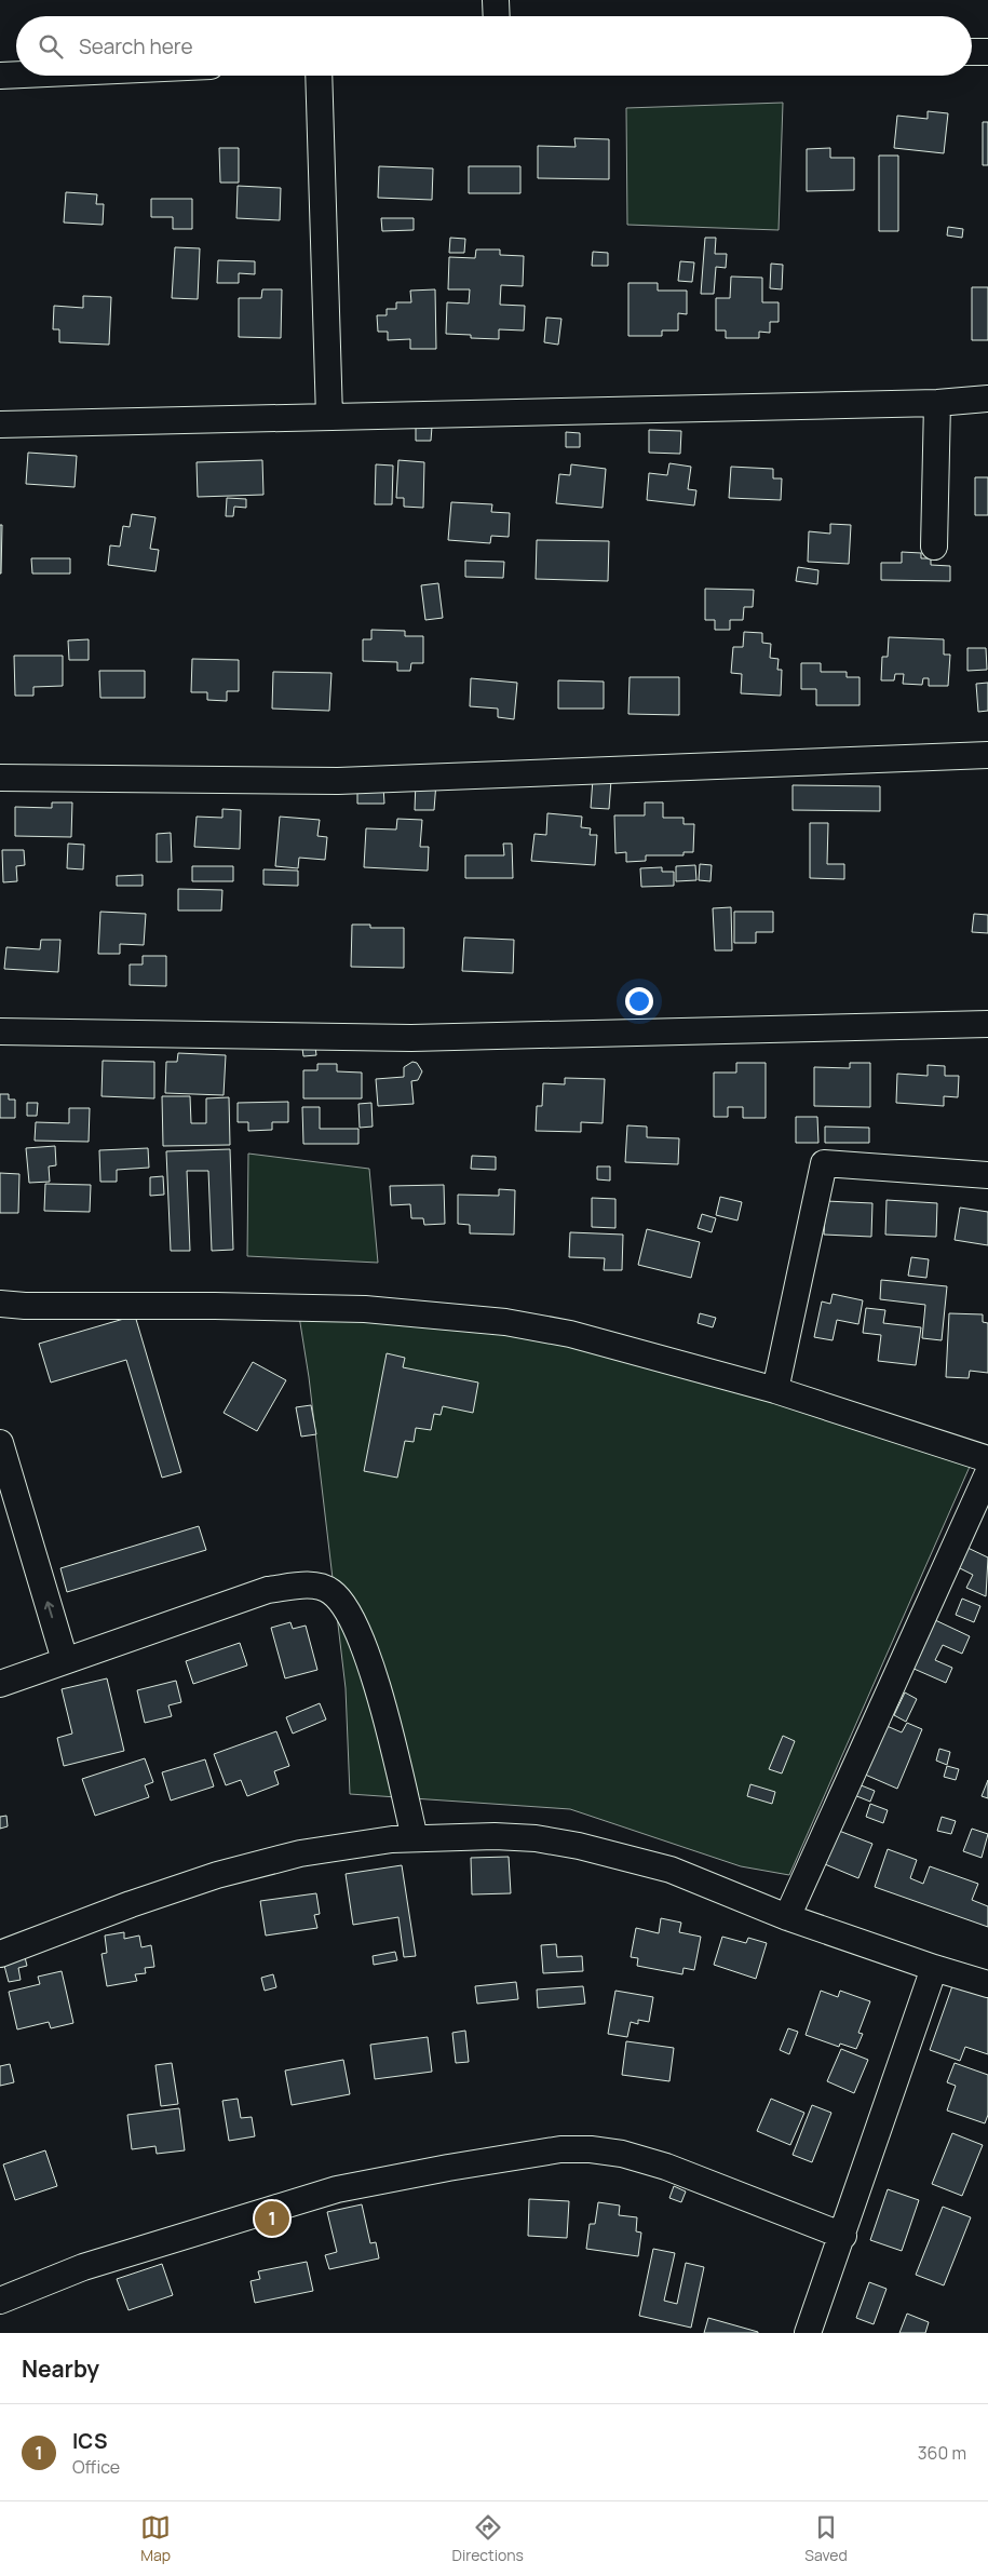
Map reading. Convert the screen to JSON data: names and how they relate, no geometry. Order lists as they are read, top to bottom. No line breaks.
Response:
{"page":{"search":"Search here","pins":"1","heading":"Nearby","list":[{"mark":"1","name":"ICS","note":"Office","value":"360 m"}],"nav":["Map","Directions","Saved"]}}
